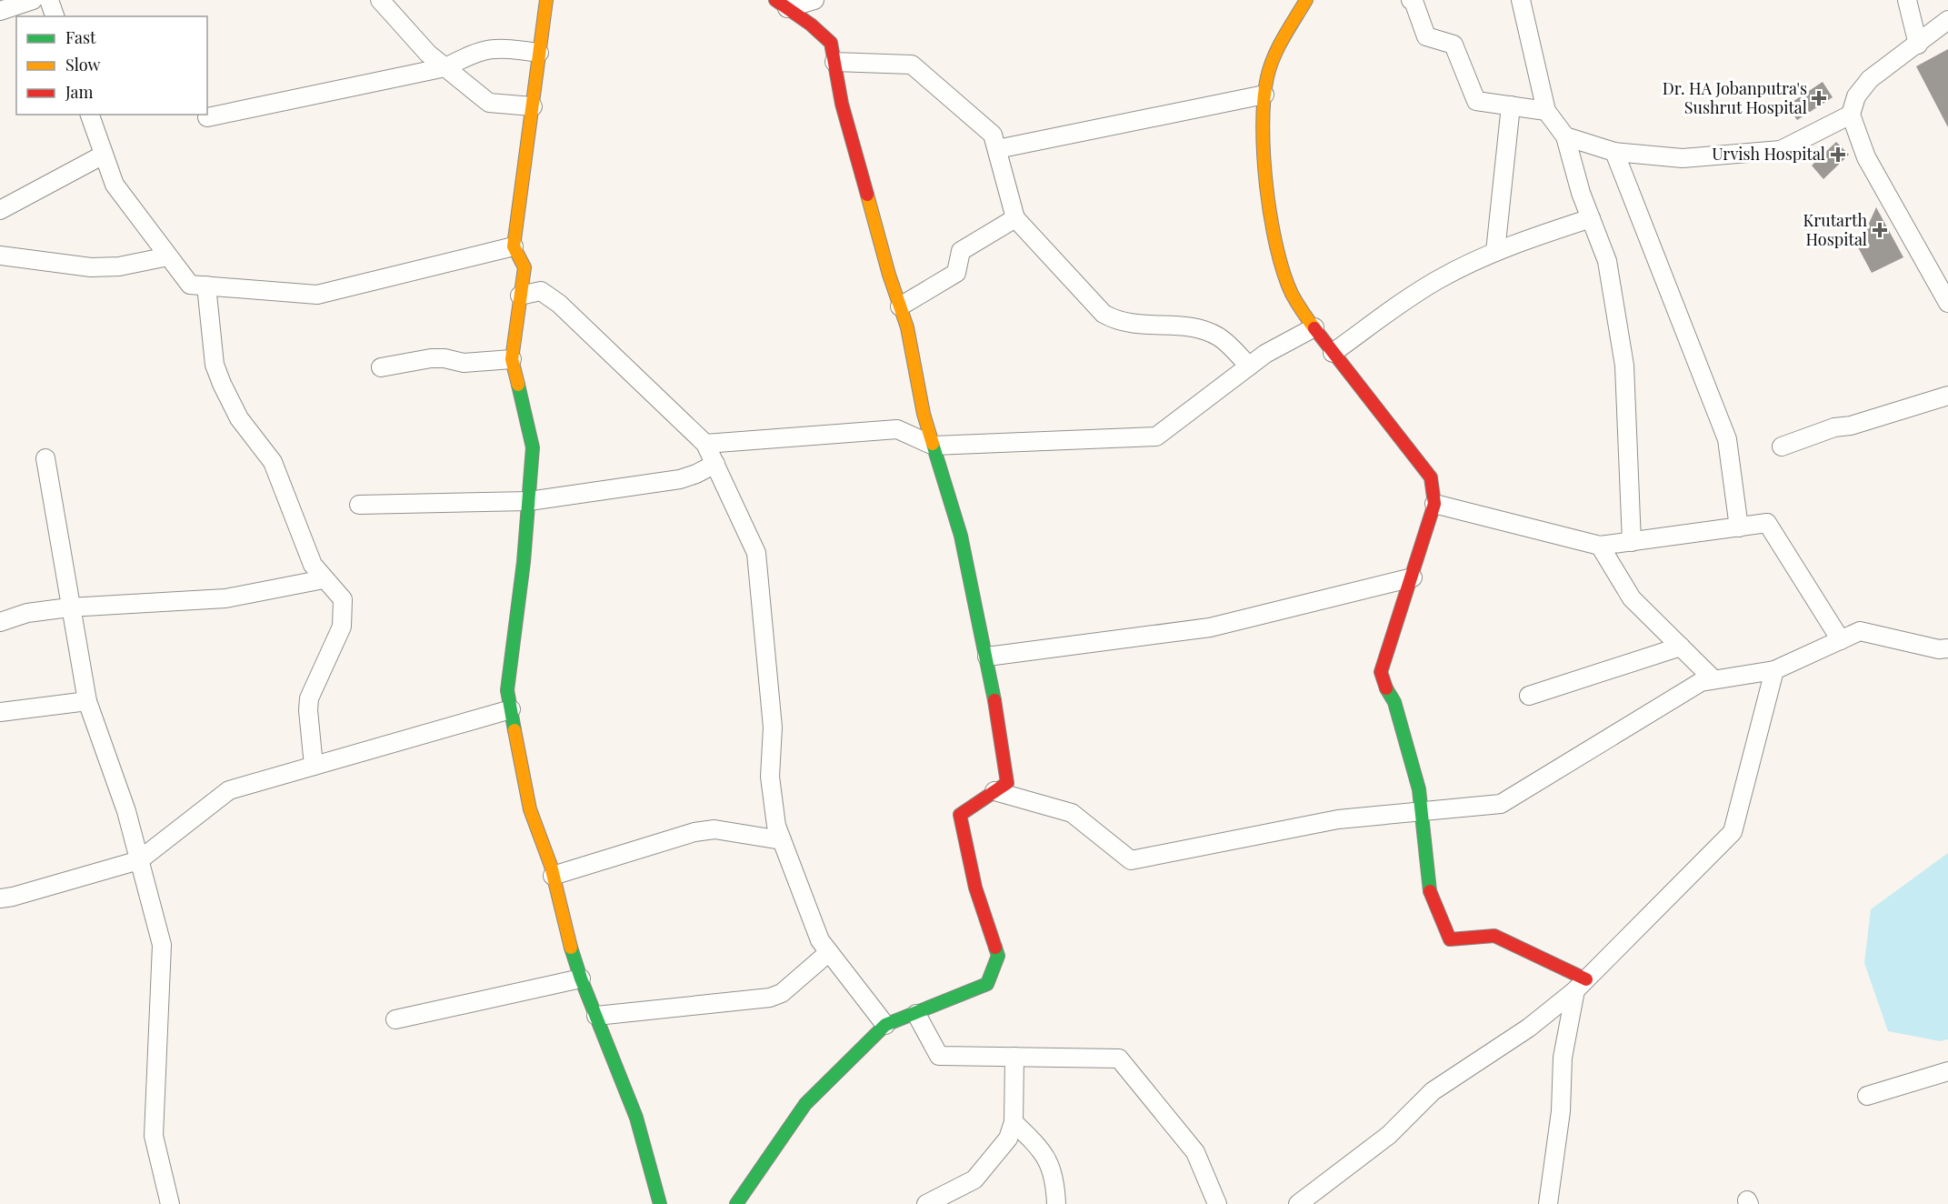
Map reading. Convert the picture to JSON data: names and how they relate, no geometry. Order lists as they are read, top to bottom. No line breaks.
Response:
{"places":{"health":["Dr. HA Jobanputra's Sushrut Hospital","Urvish Hospital","Krutarth Hospital"]},"legend":["Fast","Slow","Jam"]}
